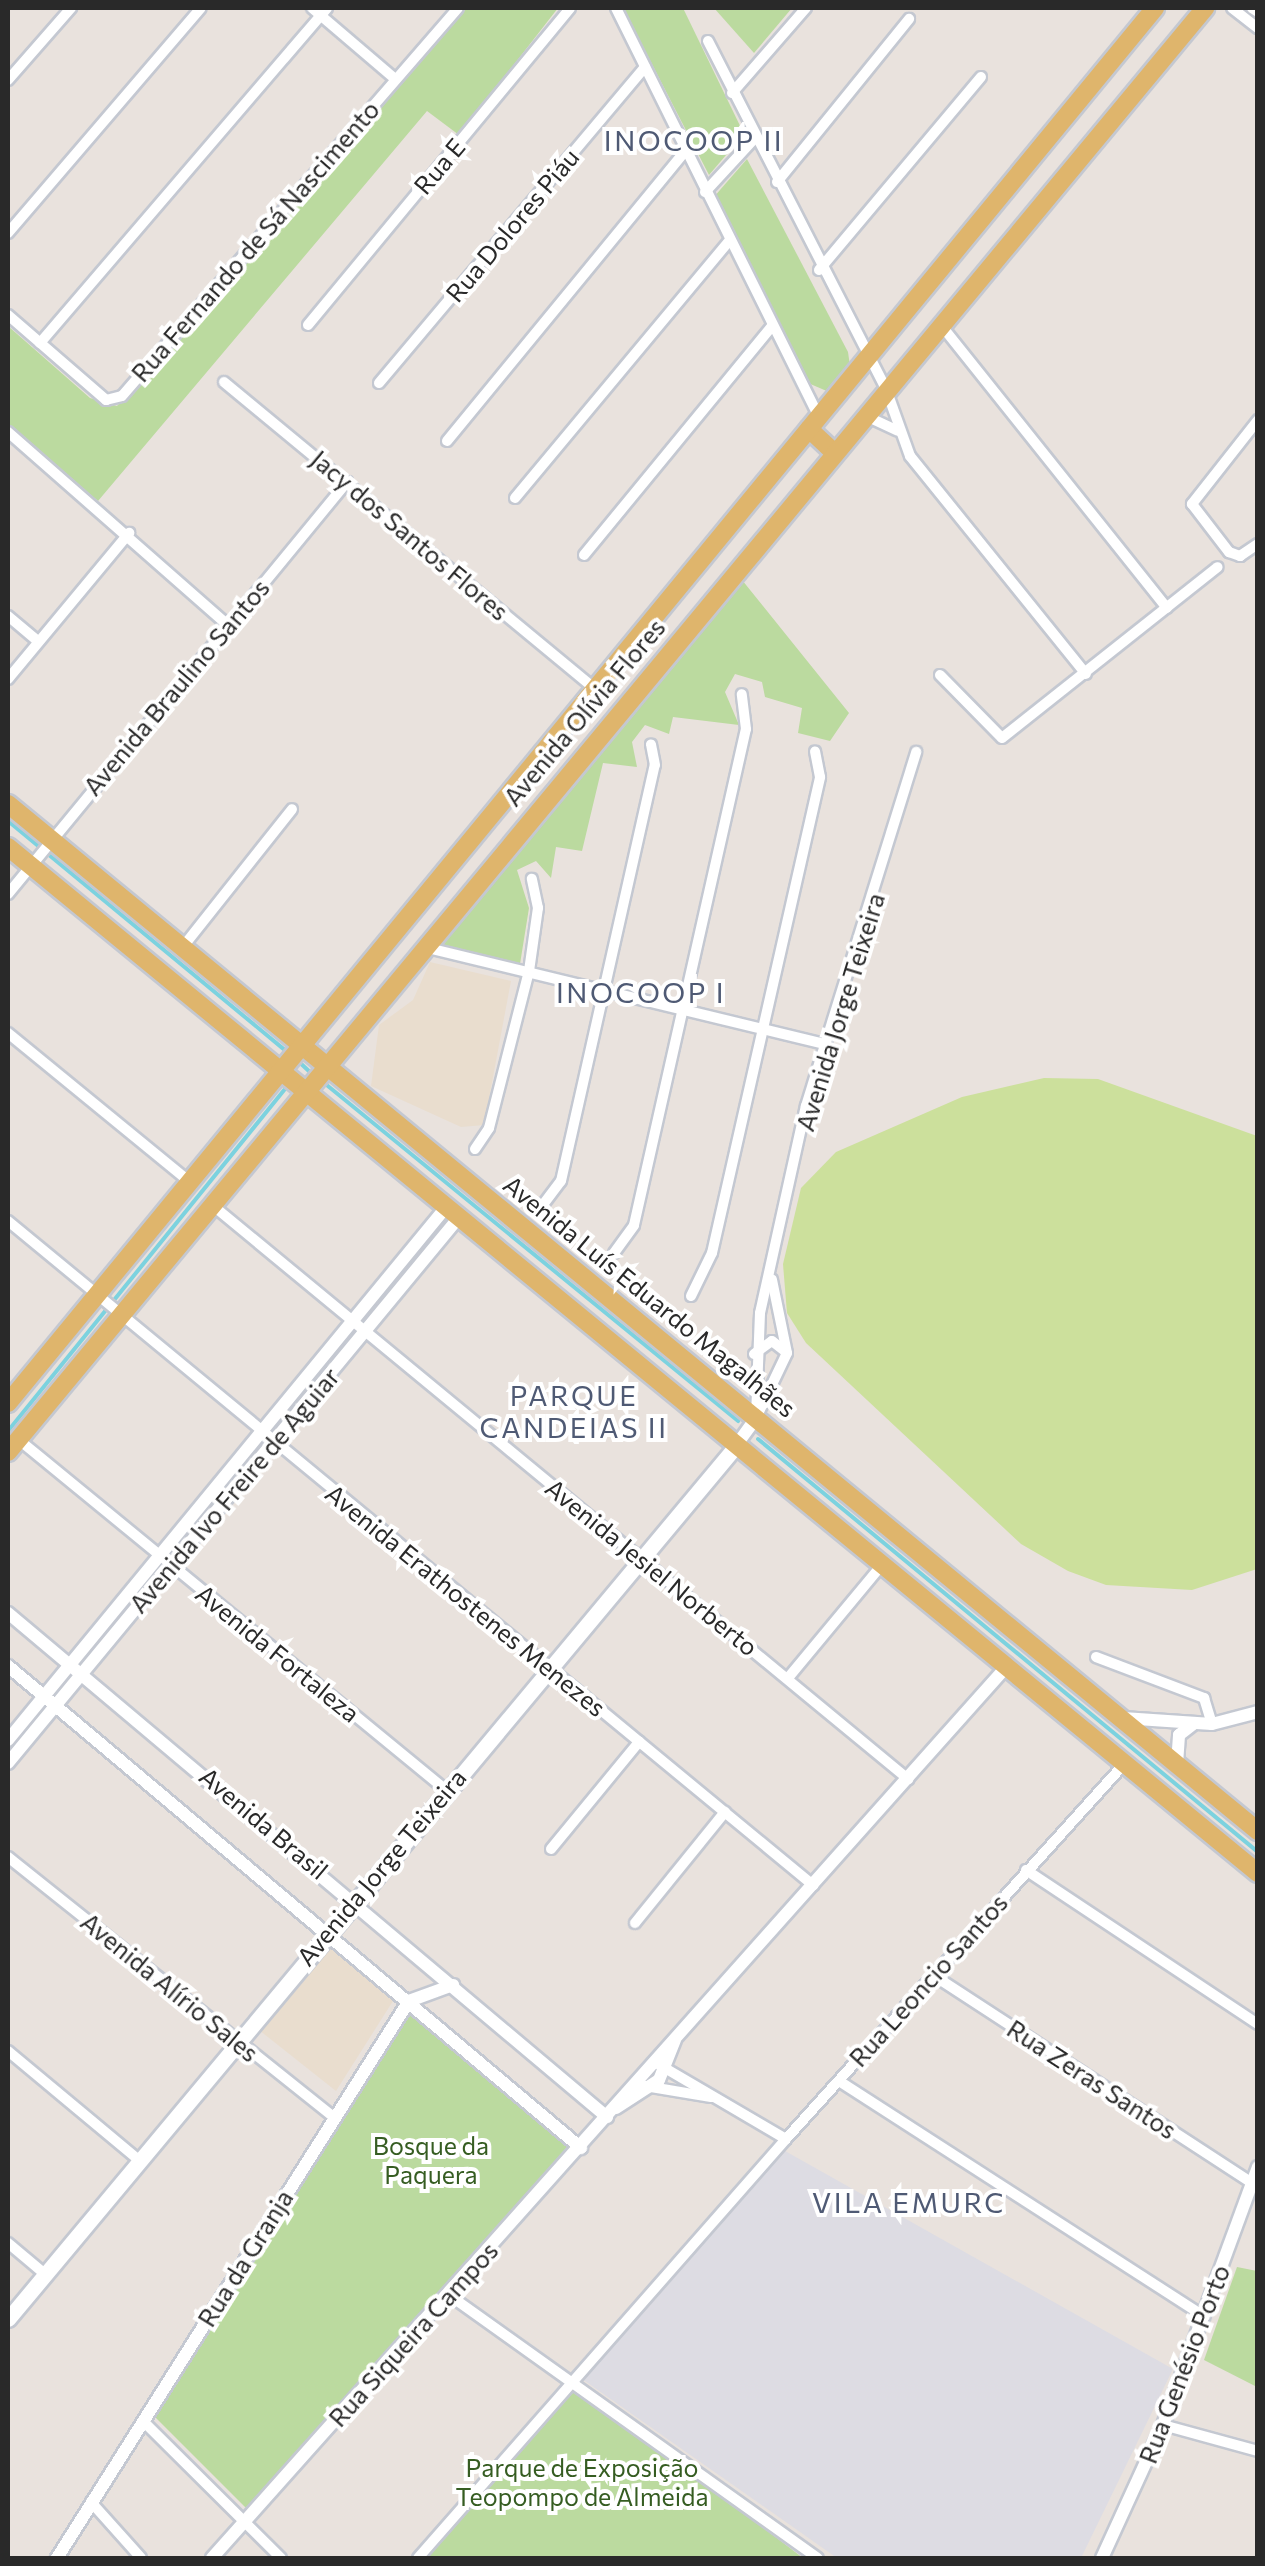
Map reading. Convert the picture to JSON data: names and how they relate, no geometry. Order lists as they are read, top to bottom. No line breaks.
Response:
{"streets":{"main road":["Avenida Olívia Flores","Avenida Jorge Teixeira","Avenida Luís Eduardo Magalhães"],"street":["Rua E","Rua Dolores Piáu","Rua Fernando de Sá Nascimento","Jacy dos Santos Flores","Avenida Braulino Santos","Avenida Ivo Freire de Aguiar","Avenida Jesiel Norberto","Avenida Erathostenes Menezes","Avenida Fortaleza","Avenida Brasil","Rua Leoncio Santos","Avenida Alírio Sales","Rua Zeras Santos","Rua da Granja","Rua Siqueira Campos","Rua Genésio Porto"]},"crossings":[["Jacy dos Santos Flores","Avenida Braulino Santos"],["Jacy dos Santos Flores","Avenida Olívia Flores"],["Avenida Braulino Santos","Avenida Luís Eduardo Magalhães"],["Avenida Olívia Flores","Avenida Luís Eduardo Magalhães"],["Avenida Olívia Flores","Avenida Jesiel Norberto"],["Avenida Olívia Flores","Avenida Erathostenes Menezes"],["Avenida Olívia Flores","Avenida Fortaleza"],["Avenida Jorge Teixeira","Avenida Luís Eduardo Magalhães"],["Avenida Jorge Teixeira","Avenida Jesiel Norberto"],["Avenida Jorge Teixeira","Avenida Erathostenes Menezes"],["Avenida Jorge Teixeira","Avenida Fortaleza"],["Avenida Jorge Teixeira","Avenida Brasil"],["Avenida Jorge Teixeira","Avenida Alírio Sales"],["Avenida Ivo Freire de Aguiar","Avenida Jesiel Norberto"],["Avenida Ivo Freire de Aguiar","Avenida Erathostenes Menezes"],["Avenida Ivo Freire de Aguiar","Avenida Fortaleza"],["Avenida Ivo Freire de Aguiar","Avenida Brasil"],["Avenida Jesiel Norberto","Rua Siqueira Campos"],["Avenida Erathostenes Menezes","Rua Siqueira Campos"],["Avenida Brasil","Rua da Granja"],["Avenida Brasil","Rua Siqueira Campos"],["Rua Leoncio Santos","Rua Zeras Santos"],["Avenida Alírio Sales","Rua da Granja"],["Rua Zeras Santos","Rua Genésio Porto"]],"districts":["INOCOOP II","INOCOOP I","PARQUE CANDEIAS II","VILA EMURC"],"parks":["Bosque da Paquera","Parque de Exposição Teopompo de Almeida"]}
